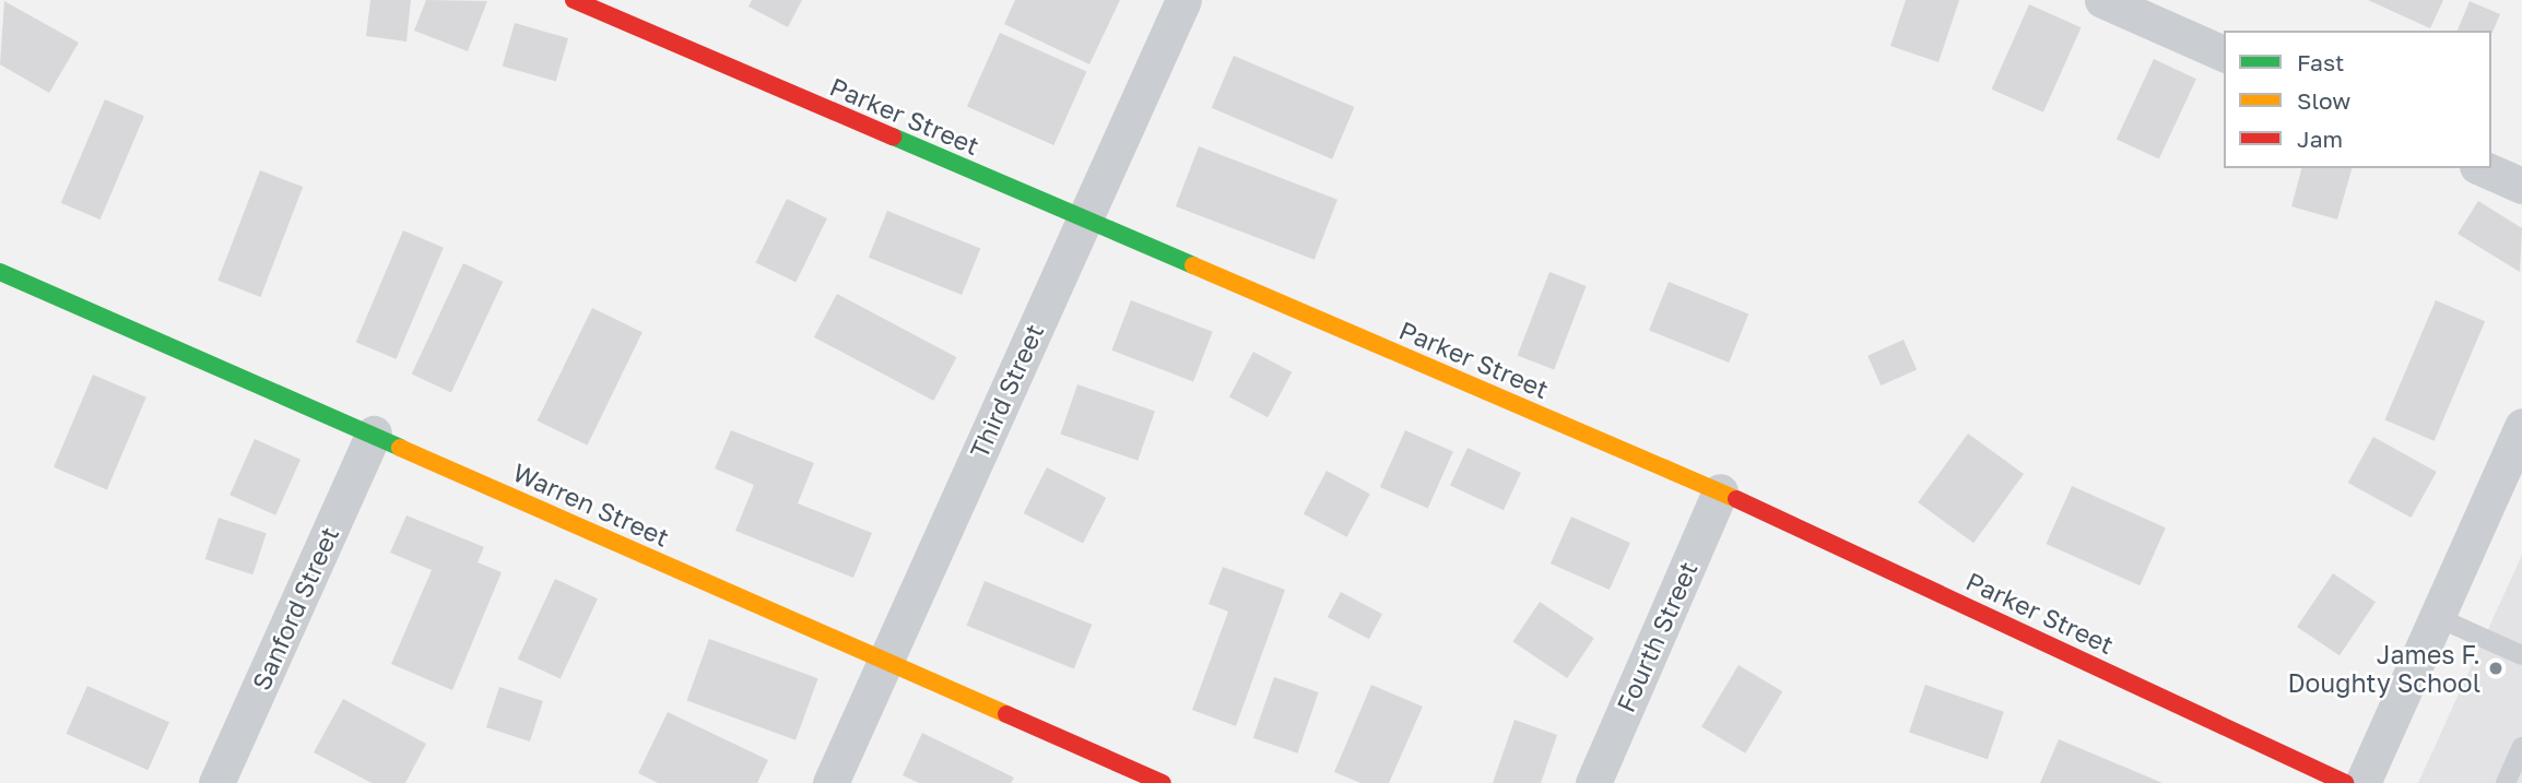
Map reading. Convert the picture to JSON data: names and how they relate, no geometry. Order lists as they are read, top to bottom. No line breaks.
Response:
{"streets":{"street":["Parker Street","Third Street","Warren Street","Sanford Street","Fourth Street"]},"crossings":[["Parker Street","Third Street"],["Parker Street","Fourth Street"],["Third Street","Warren Street"],["Warren Street","Sanford Street"]],"places":["James F. Doughty School"],"legend":["Fast","Slow","Jam"]}
